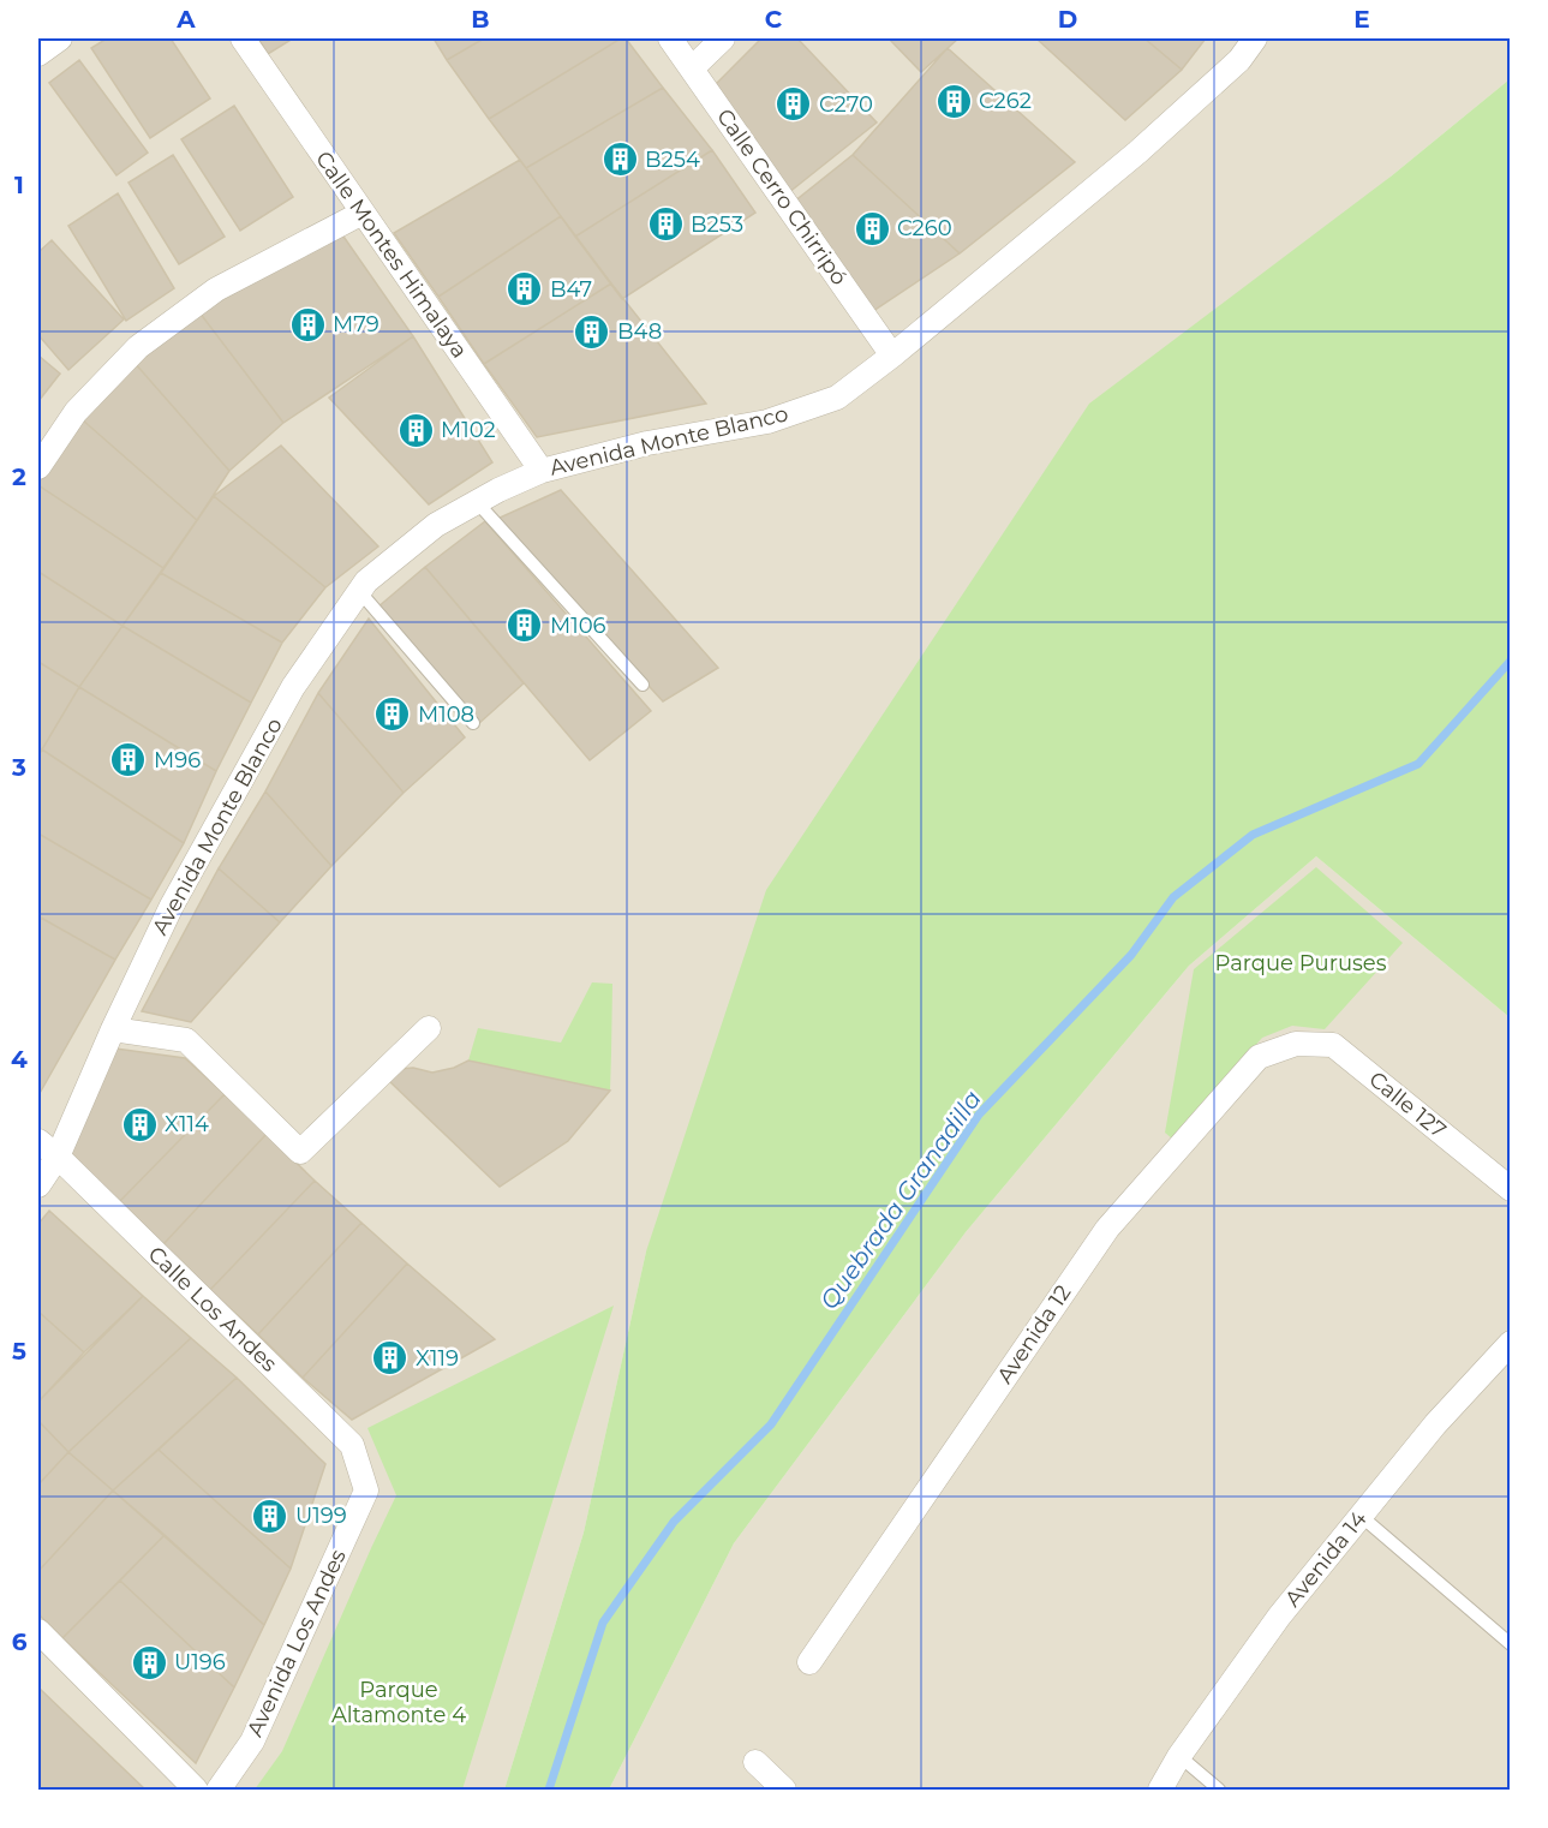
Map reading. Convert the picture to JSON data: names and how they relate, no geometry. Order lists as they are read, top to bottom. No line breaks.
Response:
{"streets":{"street":["Calle Cerro Chirripó","Calle Montes Himalaya","Avenida Monte Blanco","Calle 127","Calle Los Andes","Avenida 12","Avenida 14","Avenida Los Andes"]},"crossings":[["Calle Cerro Chirripó","Avenida Monte Blanco"],["Calle Montes Himalaya","Avenida Monte Blanco"],["Avenida Monte Blanco","Calle Los Andes"],["Calle 127","Avenida 12"],["Calle Los Andes","Avenida Los Andes"]],"water":["Quebrada Granadilla"],"parks":["Parque Puruses","Parque Altamonte 4"],"places":{"building":["C262","C270","B254","B253","C260","B47","M79","B48","M102","M106","M108","M96","X114","X119","U199","U196"]},"grid":{"columns":["A","B","C","D","E"],"rows":["1","2","3","4","5","6"]}}
